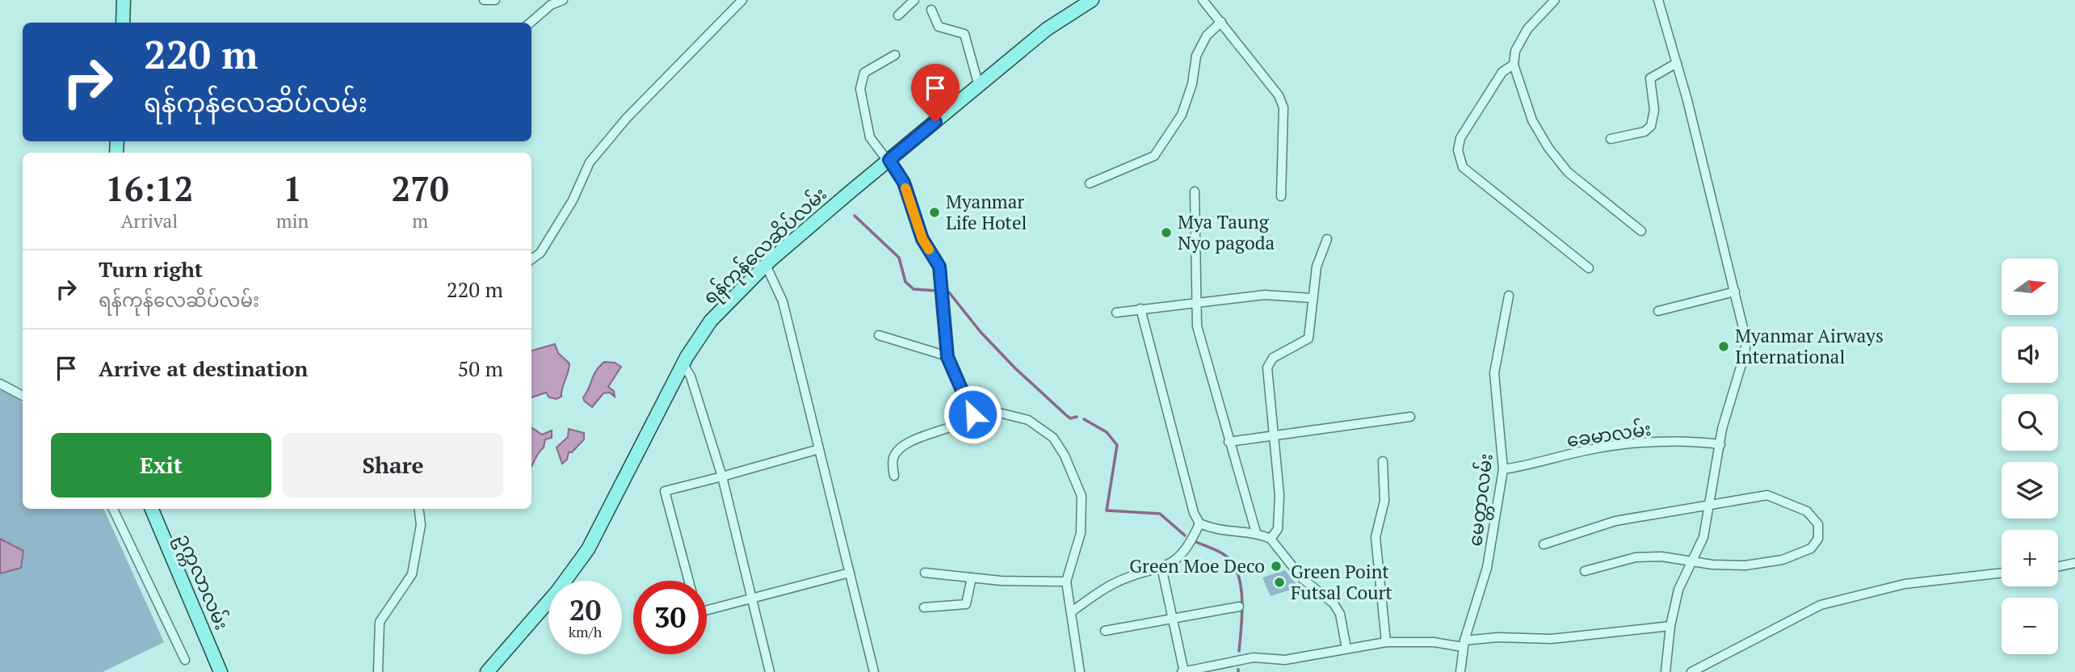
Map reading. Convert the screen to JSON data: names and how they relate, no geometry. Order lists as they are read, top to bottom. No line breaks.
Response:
{"streets":{"main road":["ရန်ကုန်လေဆိပ်လမ်း","ဥက္ကလာလမ်း"],"street":["ခေမာလမ်း","မေတ္တာလမ်း"]},"crossings":[["ခေမာလမ်း","မေတ္တာလမ်း"]],"places":["Myanmar Life Hotel","Mya Taung Nyo pagoda","Myanmar Airways International","Green Moe Deco","Green Point Futsal Court"],"north":"right","page":{"turn":["220 m","ရန်ကုန်လေဆိပ်လမ်း"],"eta":["16:12","Arrival","1","min","270","m"],"list":[{"name":"Turn right","note":"ရန်ကုန်လေဆိပ်လမ်း","value":"220 m"},{"name":"Arrive at destination","value":"50 m"}],"map_buttons":["+","−"],"buttons":["Exit","Share"],"speed":"20 km/h","limit":"30"}}
